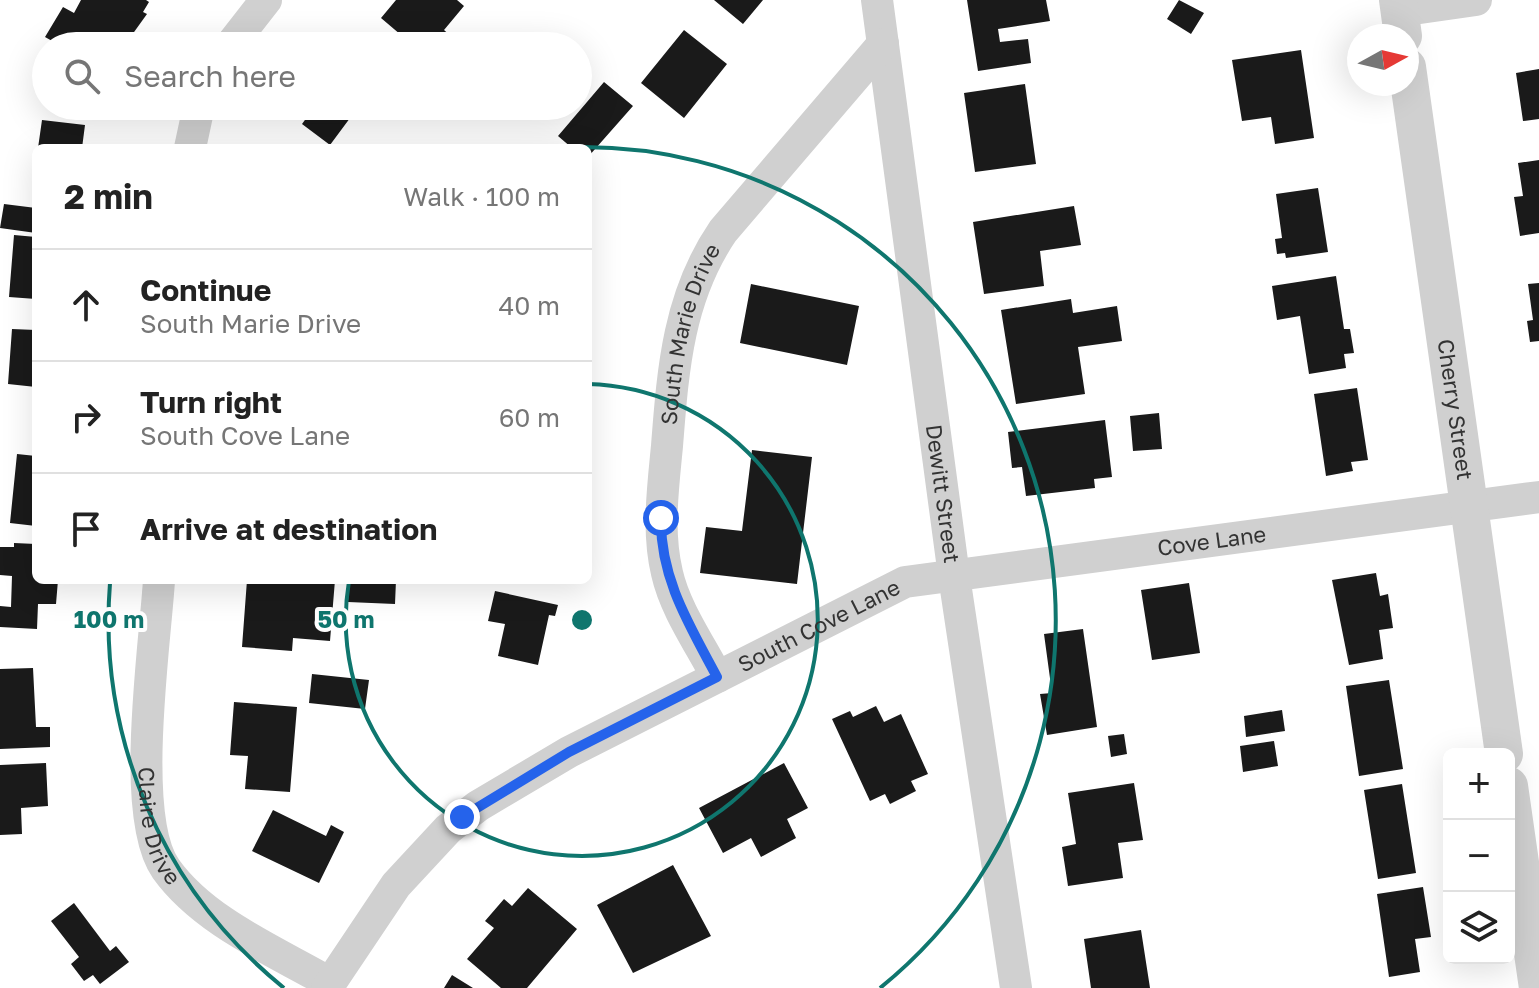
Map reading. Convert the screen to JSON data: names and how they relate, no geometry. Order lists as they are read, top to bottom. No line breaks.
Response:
{"streets":{"street":["South Marie Drive","Cherry Street","Dewitt Street","Cove Lane","South Cove Lane","Claire Drive"]},"crossings":[["South Marie Drive","Dewitt Street"],["South Marie Drive","South Cove Lane"],["Cherry Street","Cove Lane"],["Dewitt Street","Cove Lane"],["Dewitt Street","South Cove Lane"],["Cove Lane","South Cove Lane"],["South Cove Lane","Claire Drive"]],"north":"right","page":{"search":"Search here","heading":["2 min","Walk · 100 m"],"list":[["Continue","South Marie Drive","40 m"],["Turn right","South Cove Lane","60 m"],"Arrive at destination"],"map_buttons":["+","−"]},"rings":["50 m","100 m"]}
